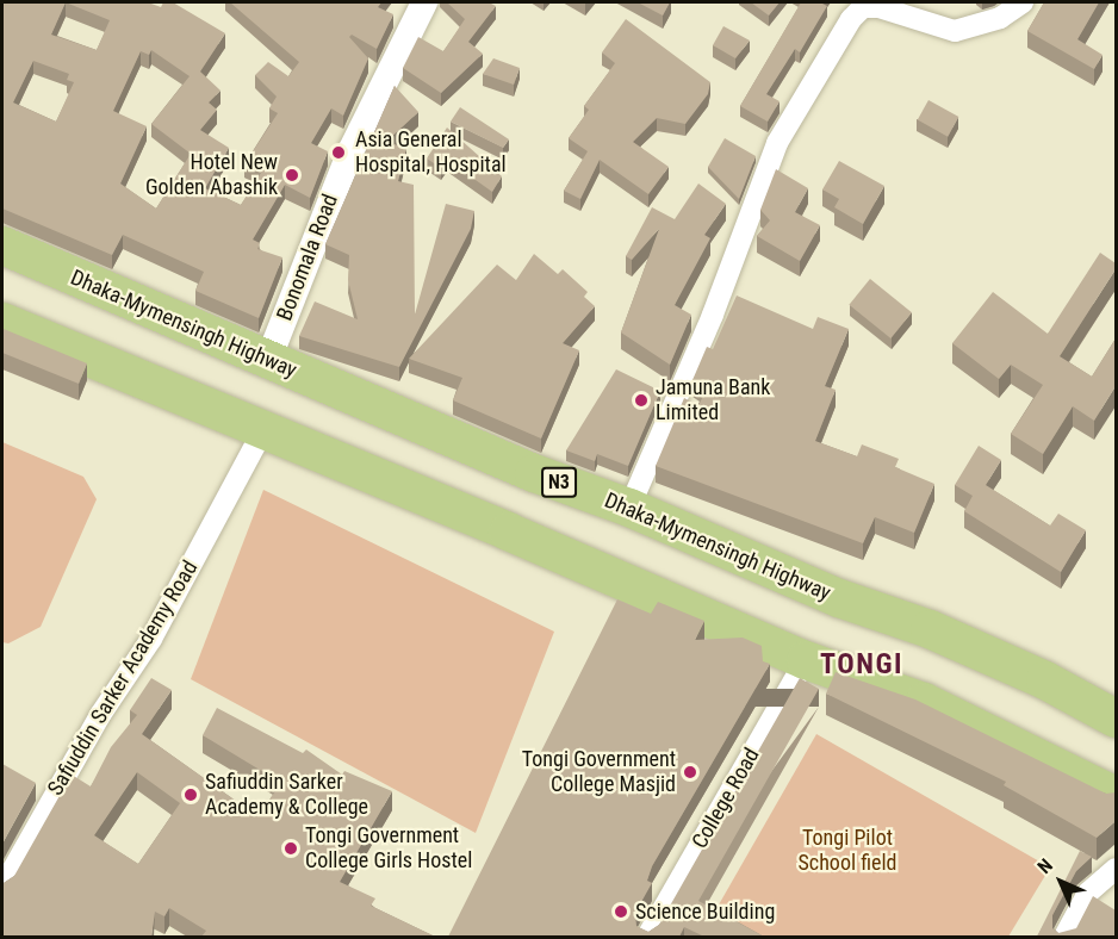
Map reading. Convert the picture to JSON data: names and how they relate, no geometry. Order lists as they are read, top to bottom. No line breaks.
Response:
{"streets":{"highway":["Dhaka-Mymensingh Highway","N3"],"street":["Bonomala Road","Safiuddin Sarker Academy Road","College Road"]},"crossings":[["Bonomala Road","Dhaka-Mymensingh Highway"]],"districts":["TONGI"],"parks":["Tongi Pilot School field"],"places":["Asia General Hospital, Hospital","Hotel New Golden Abashik","Jamuna Bank Limited","Tongi Government College Masjid","Safiuddin Sarker Academy & College","Tongi Government College Girls Hostel","Science Building"],"north":"top left"}
